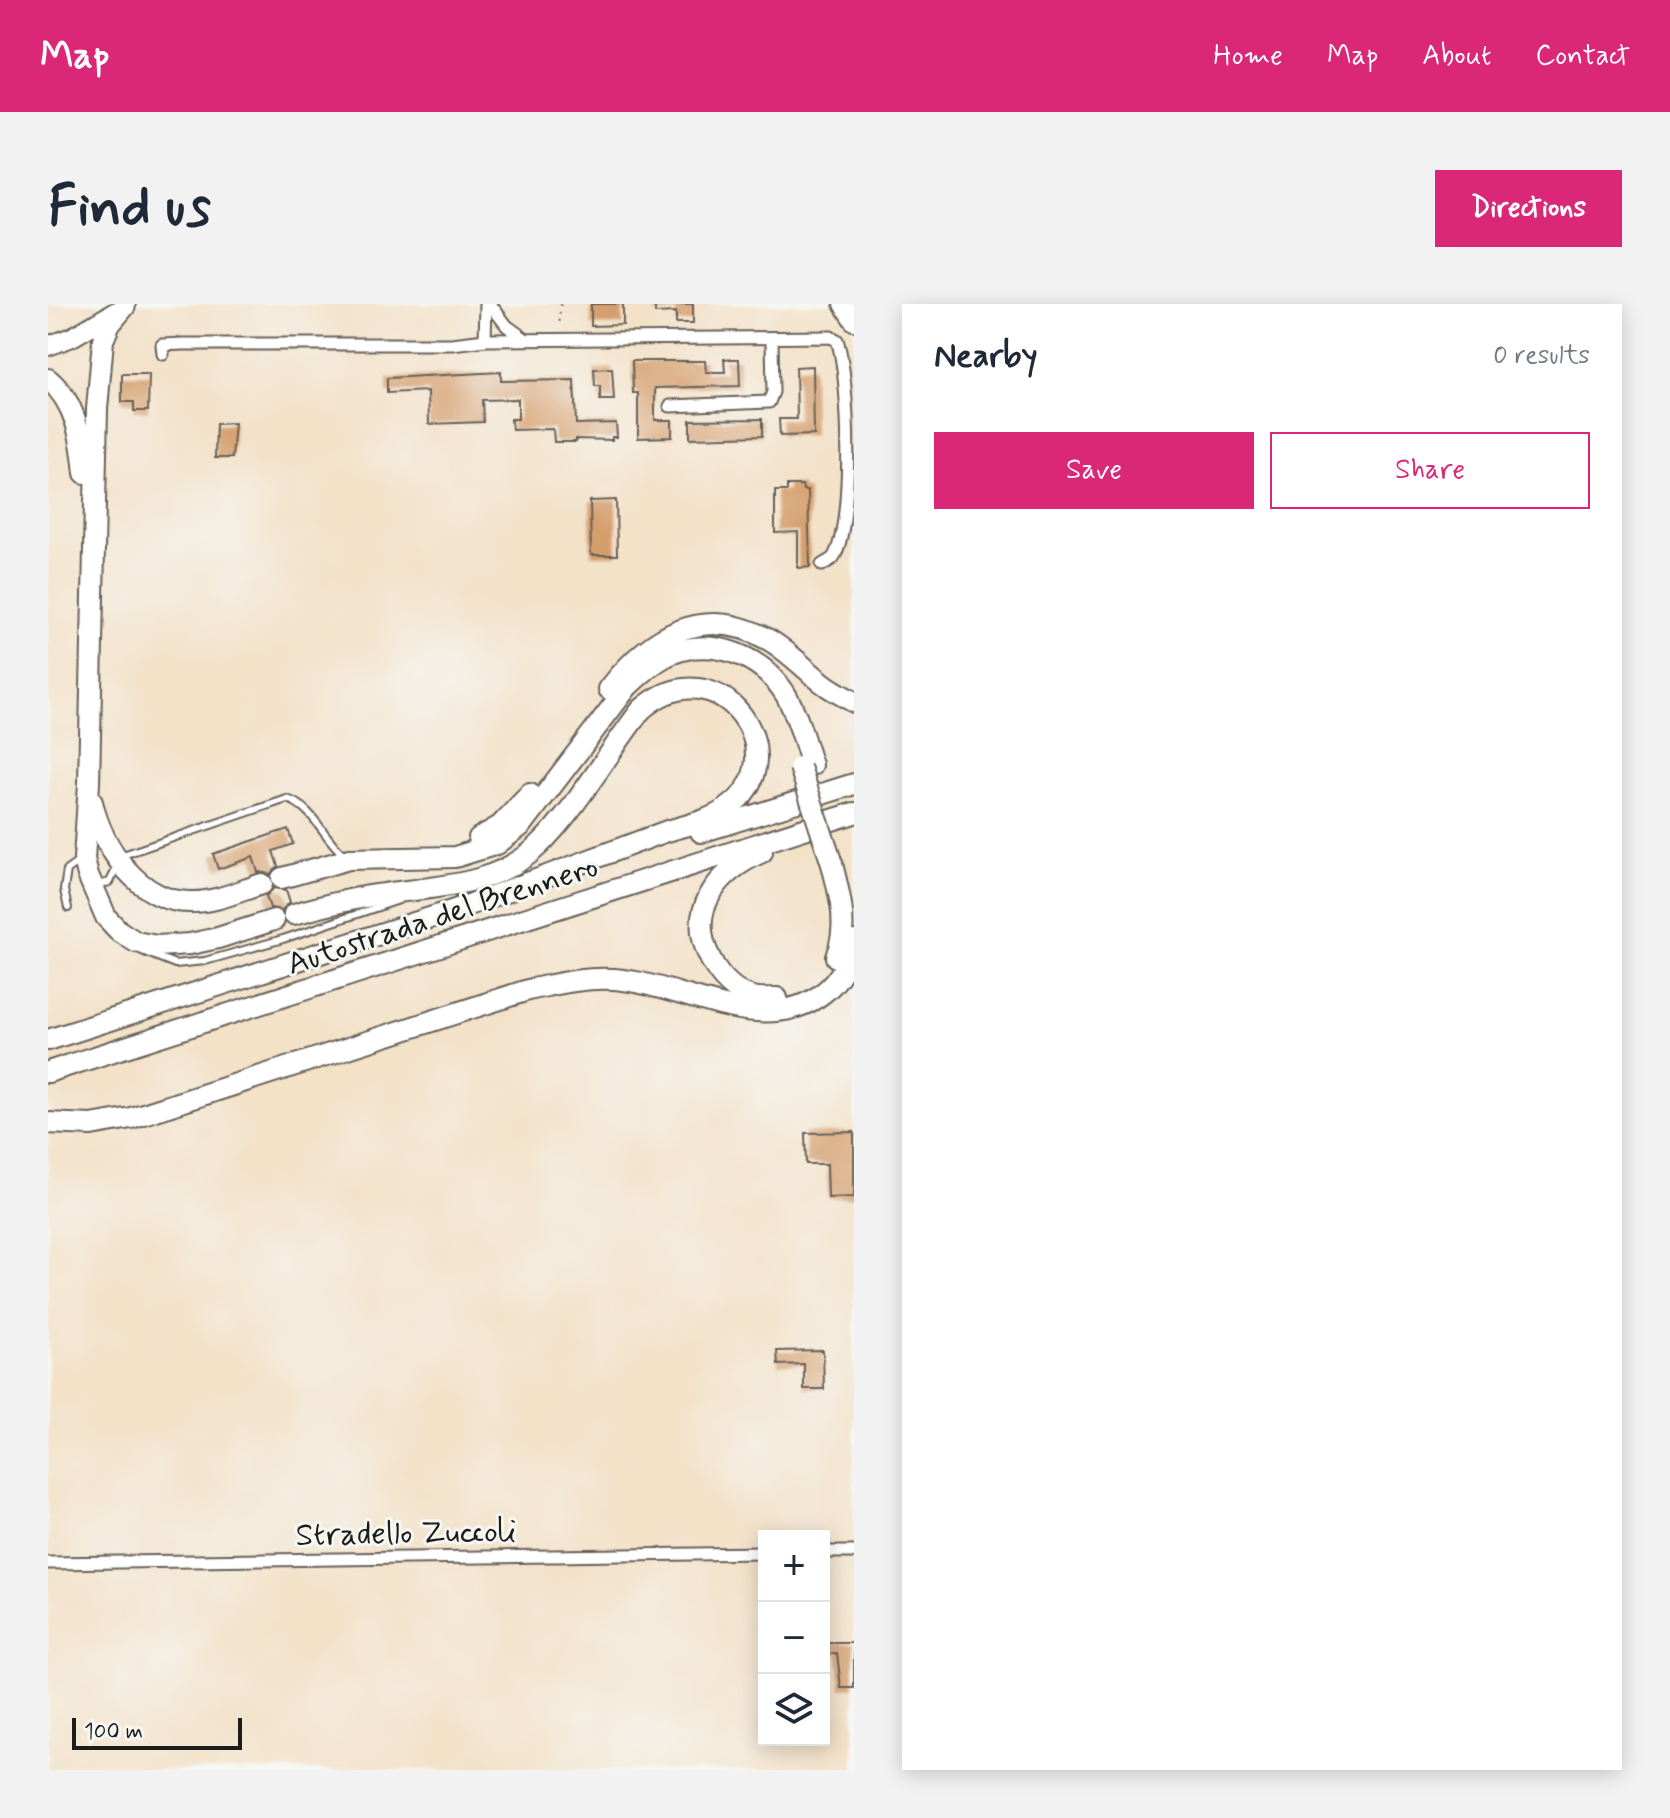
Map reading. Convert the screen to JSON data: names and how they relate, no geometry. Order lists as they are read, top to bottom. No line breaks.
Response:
{"streets":{"highway":["Autostrada del Brennero"],"street":["Stradello Zuccoli"]},"scale_bar":"100 m","page":{"header":"Map","nav":["Home","Map","About","Contact"],"buttons":["Directions",["Save","Share"]],"title":"Find us","heading":["Nearby","0 results"],"map_buttons":["+","−"],"scale":"100 m"}}
